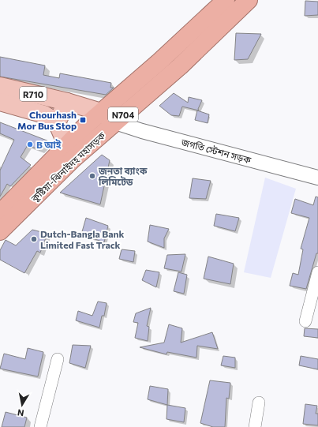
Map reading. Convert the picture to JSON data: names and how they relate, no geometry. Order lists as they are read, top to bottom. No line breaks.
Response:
{"streets":{"highway":["N704","কুষ্টিয়া-ঝিনাইদহ মহাসড়ক"],"main road":["R710"],"street":["জগতি স্টেশন সড়ক"]},"crossings":[["R710","জগতি স্টেশন সড়ক"],["R710","কুষ্টিয়া-ঝিনাইদহ মহাসড়ক"],["জগতি স্টেশন সড়ক","কুষ্টিয়া-ঝিনাইদহ মহাসড়ক"]],"places":{"transit":["Chourhash Mor Bus Stop"],"other":["B আই","জনতা ব্যাংক লিমিটেড","Dutch-Bangla Bank Limited Fast Track"]},"north":"bottom"}
